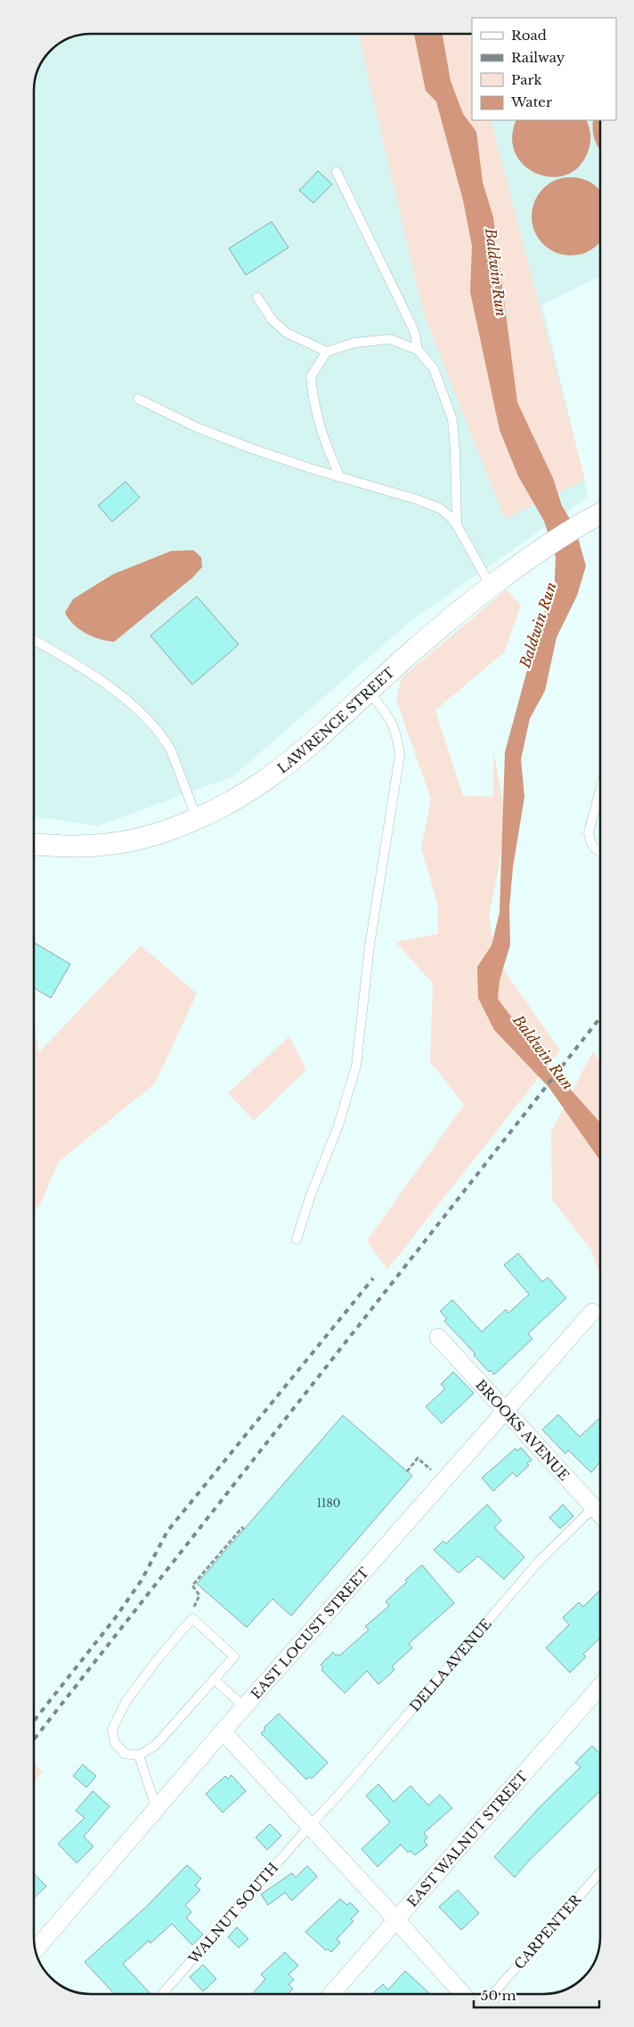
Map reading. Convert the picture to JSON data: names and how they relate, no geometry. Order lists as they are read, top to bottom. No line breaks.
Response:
{"streets":{"street":["LAWRENCE STREET","BROOKS AVENUE","EAST LOCUST STREET","EAST WALNUT STREET"],"lane":["DELLA AVENUE","WALNUT SOUTH","CARPENTER"]},"crossings":[["BROOKS AVENUE","EAST LOCUST STREET"],["BROOKS AVENUE","DELLA AVENUE"],["DELLA AVENUE","WALNUT SOUTH"]],"water":["Baldwin Run"],"house_numbers":["1180"],"legend":["Road","Railway","Park","Water"],"scale_bar":"50 m"}
